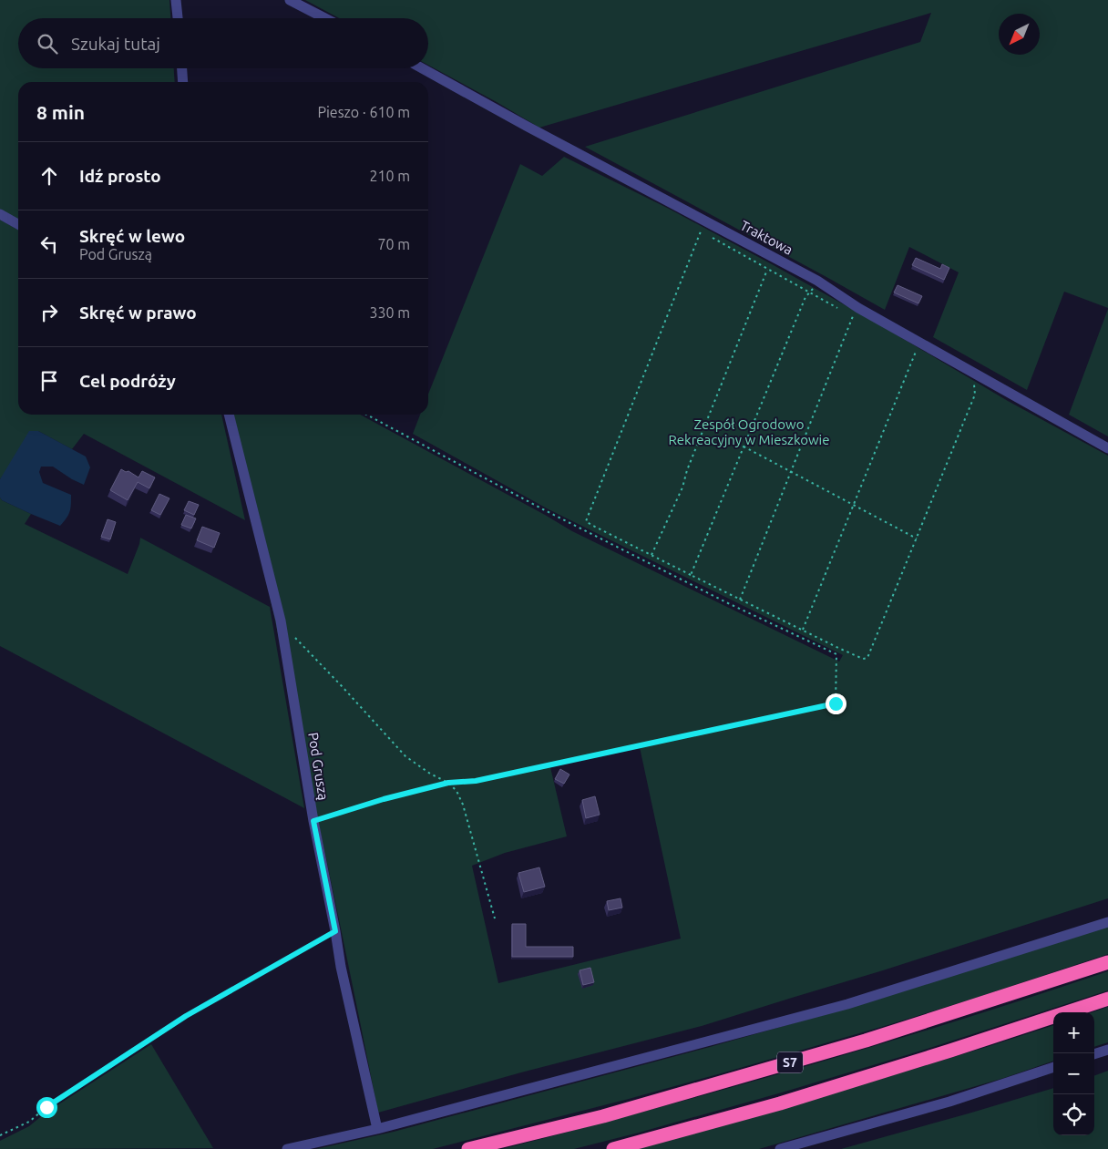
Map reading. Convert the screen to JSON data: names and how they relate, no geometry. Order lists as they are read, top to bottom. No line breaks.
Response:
{"streets":{"highway":["S7"],"street":["Traktowa","Pod Gruszą"]},"parks":["Zespół Ogrodowo Rekreacyjny w Mieszkowie"],"north":"bottom left","page":{"search":"Szukaj tutaj","heading":["8 min","Pieszo · 610 m"],"list":[["Idź prosto","210 m"],["Skręć w lewo","Pod Gruszą","70 m"],["Skręć w prawo","330 m"],"Cel podróży"],"map_buttons":["+","−"]}}
